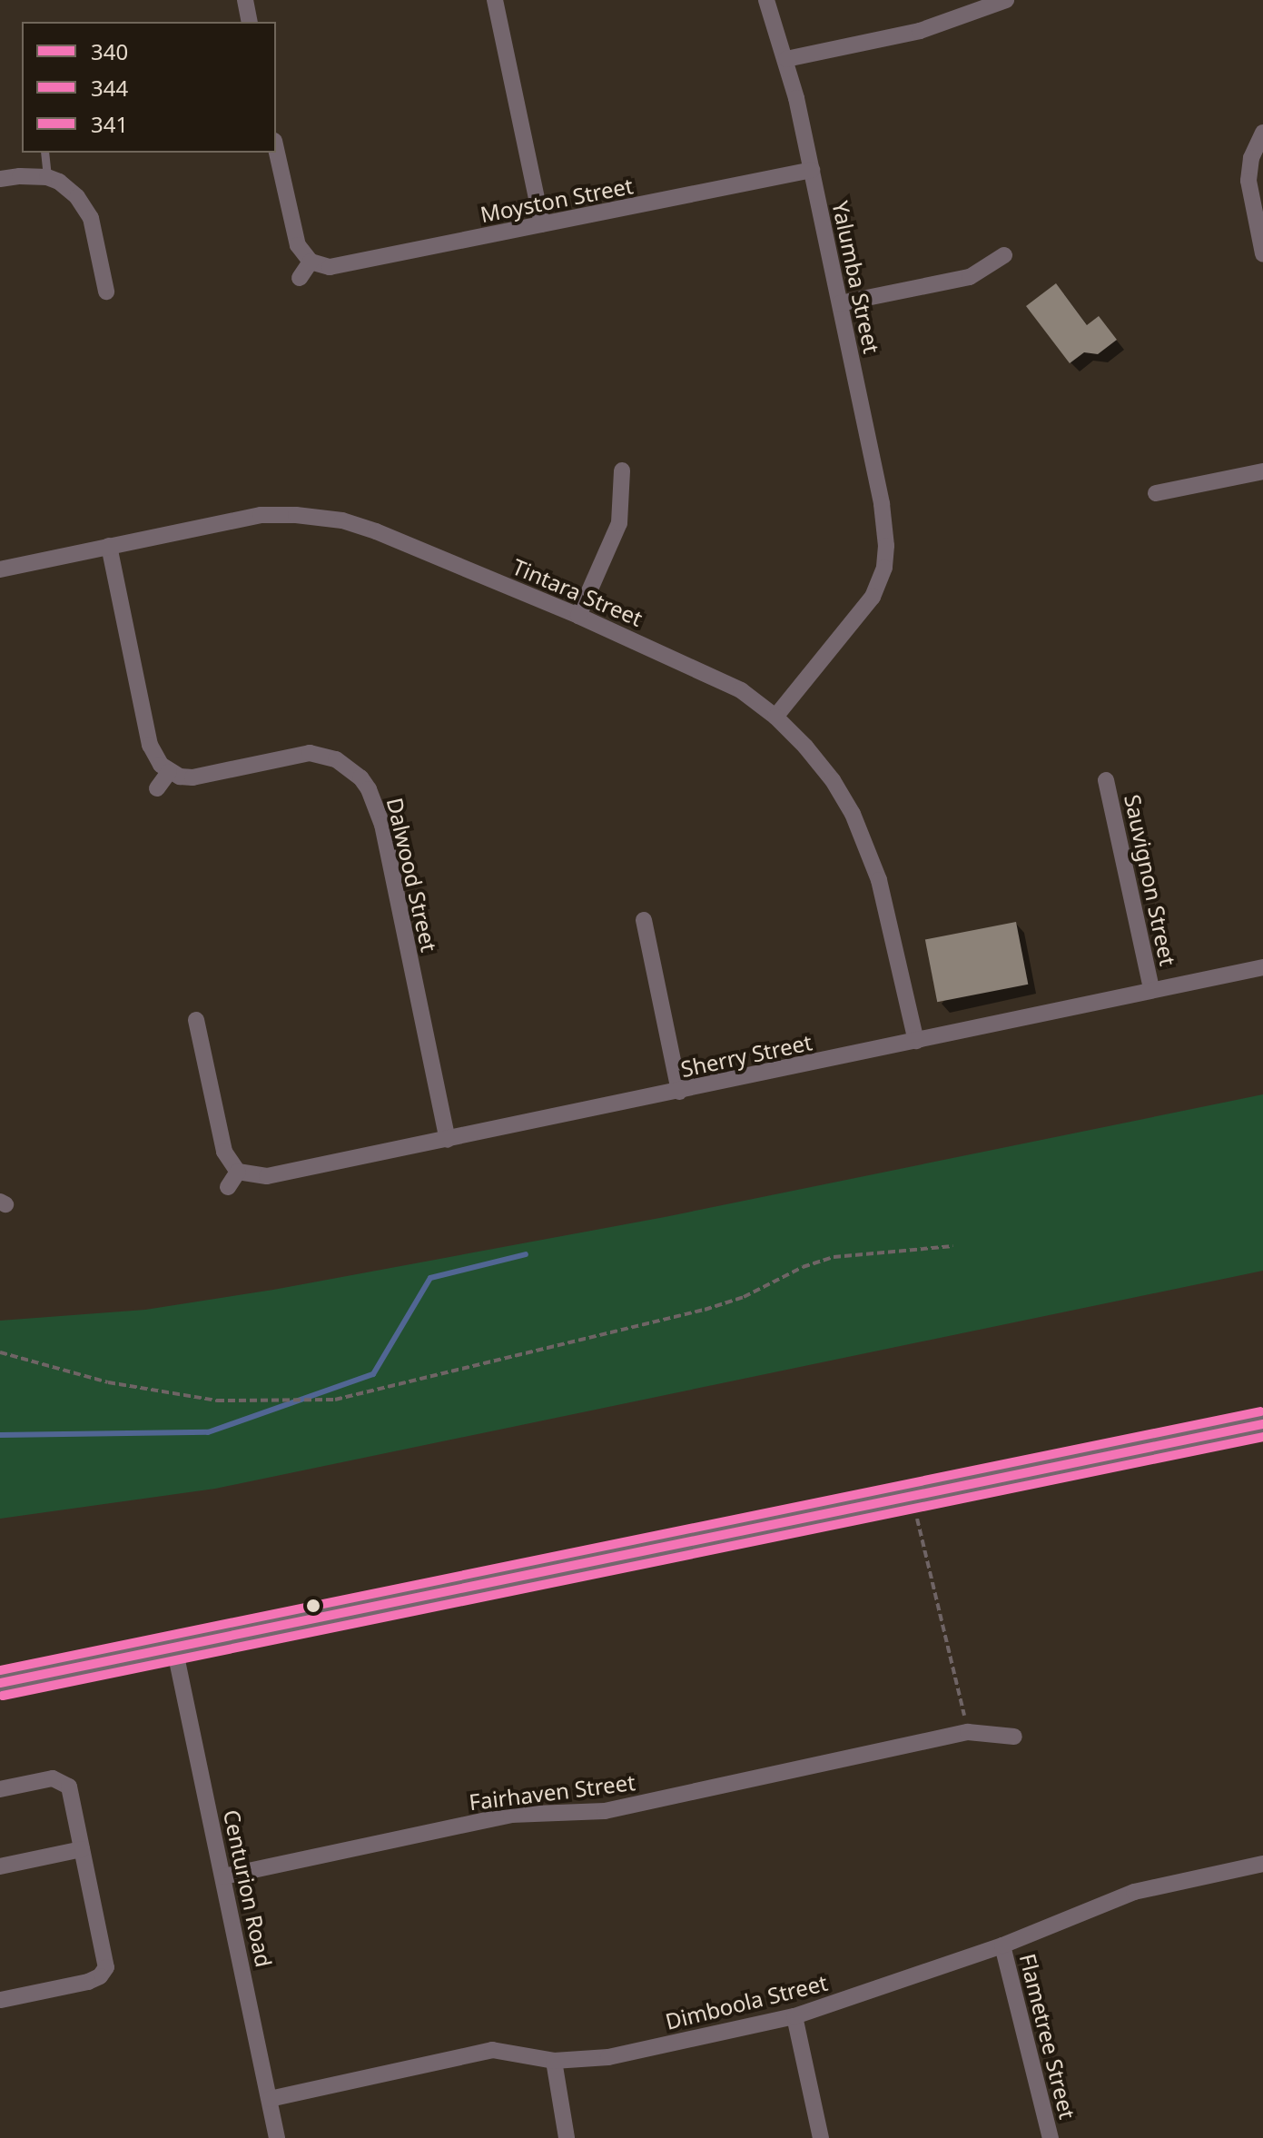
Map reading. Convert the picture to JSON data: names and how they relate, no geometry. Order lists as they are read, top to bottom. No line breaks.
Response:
{"streets":{"street":["Moyston Street","Yalumba Street","Tintara Street","Dalwood Street","Sauvignon Street","Sherry Street","Fairhaven Street","Centurion Road","Dimboola Street","Flametree Street"]},"crossings":[["Moyston Street","Yalumba Street"],["Yalumba Street","Tintara Street"],["Tintara Street","Sherry Street"],["Dalwood Street","Sherry Street"],["Sauvignon Street","Sherry Street"],["Fairhaven Street","Centurion Road"],["Centurion Road","Dimboola Street"],["Dimboola Street","Flametree Street"]],"lines":["transit line 341","transit line 340","transit line 344"],"legend":["340","344","341"]}
